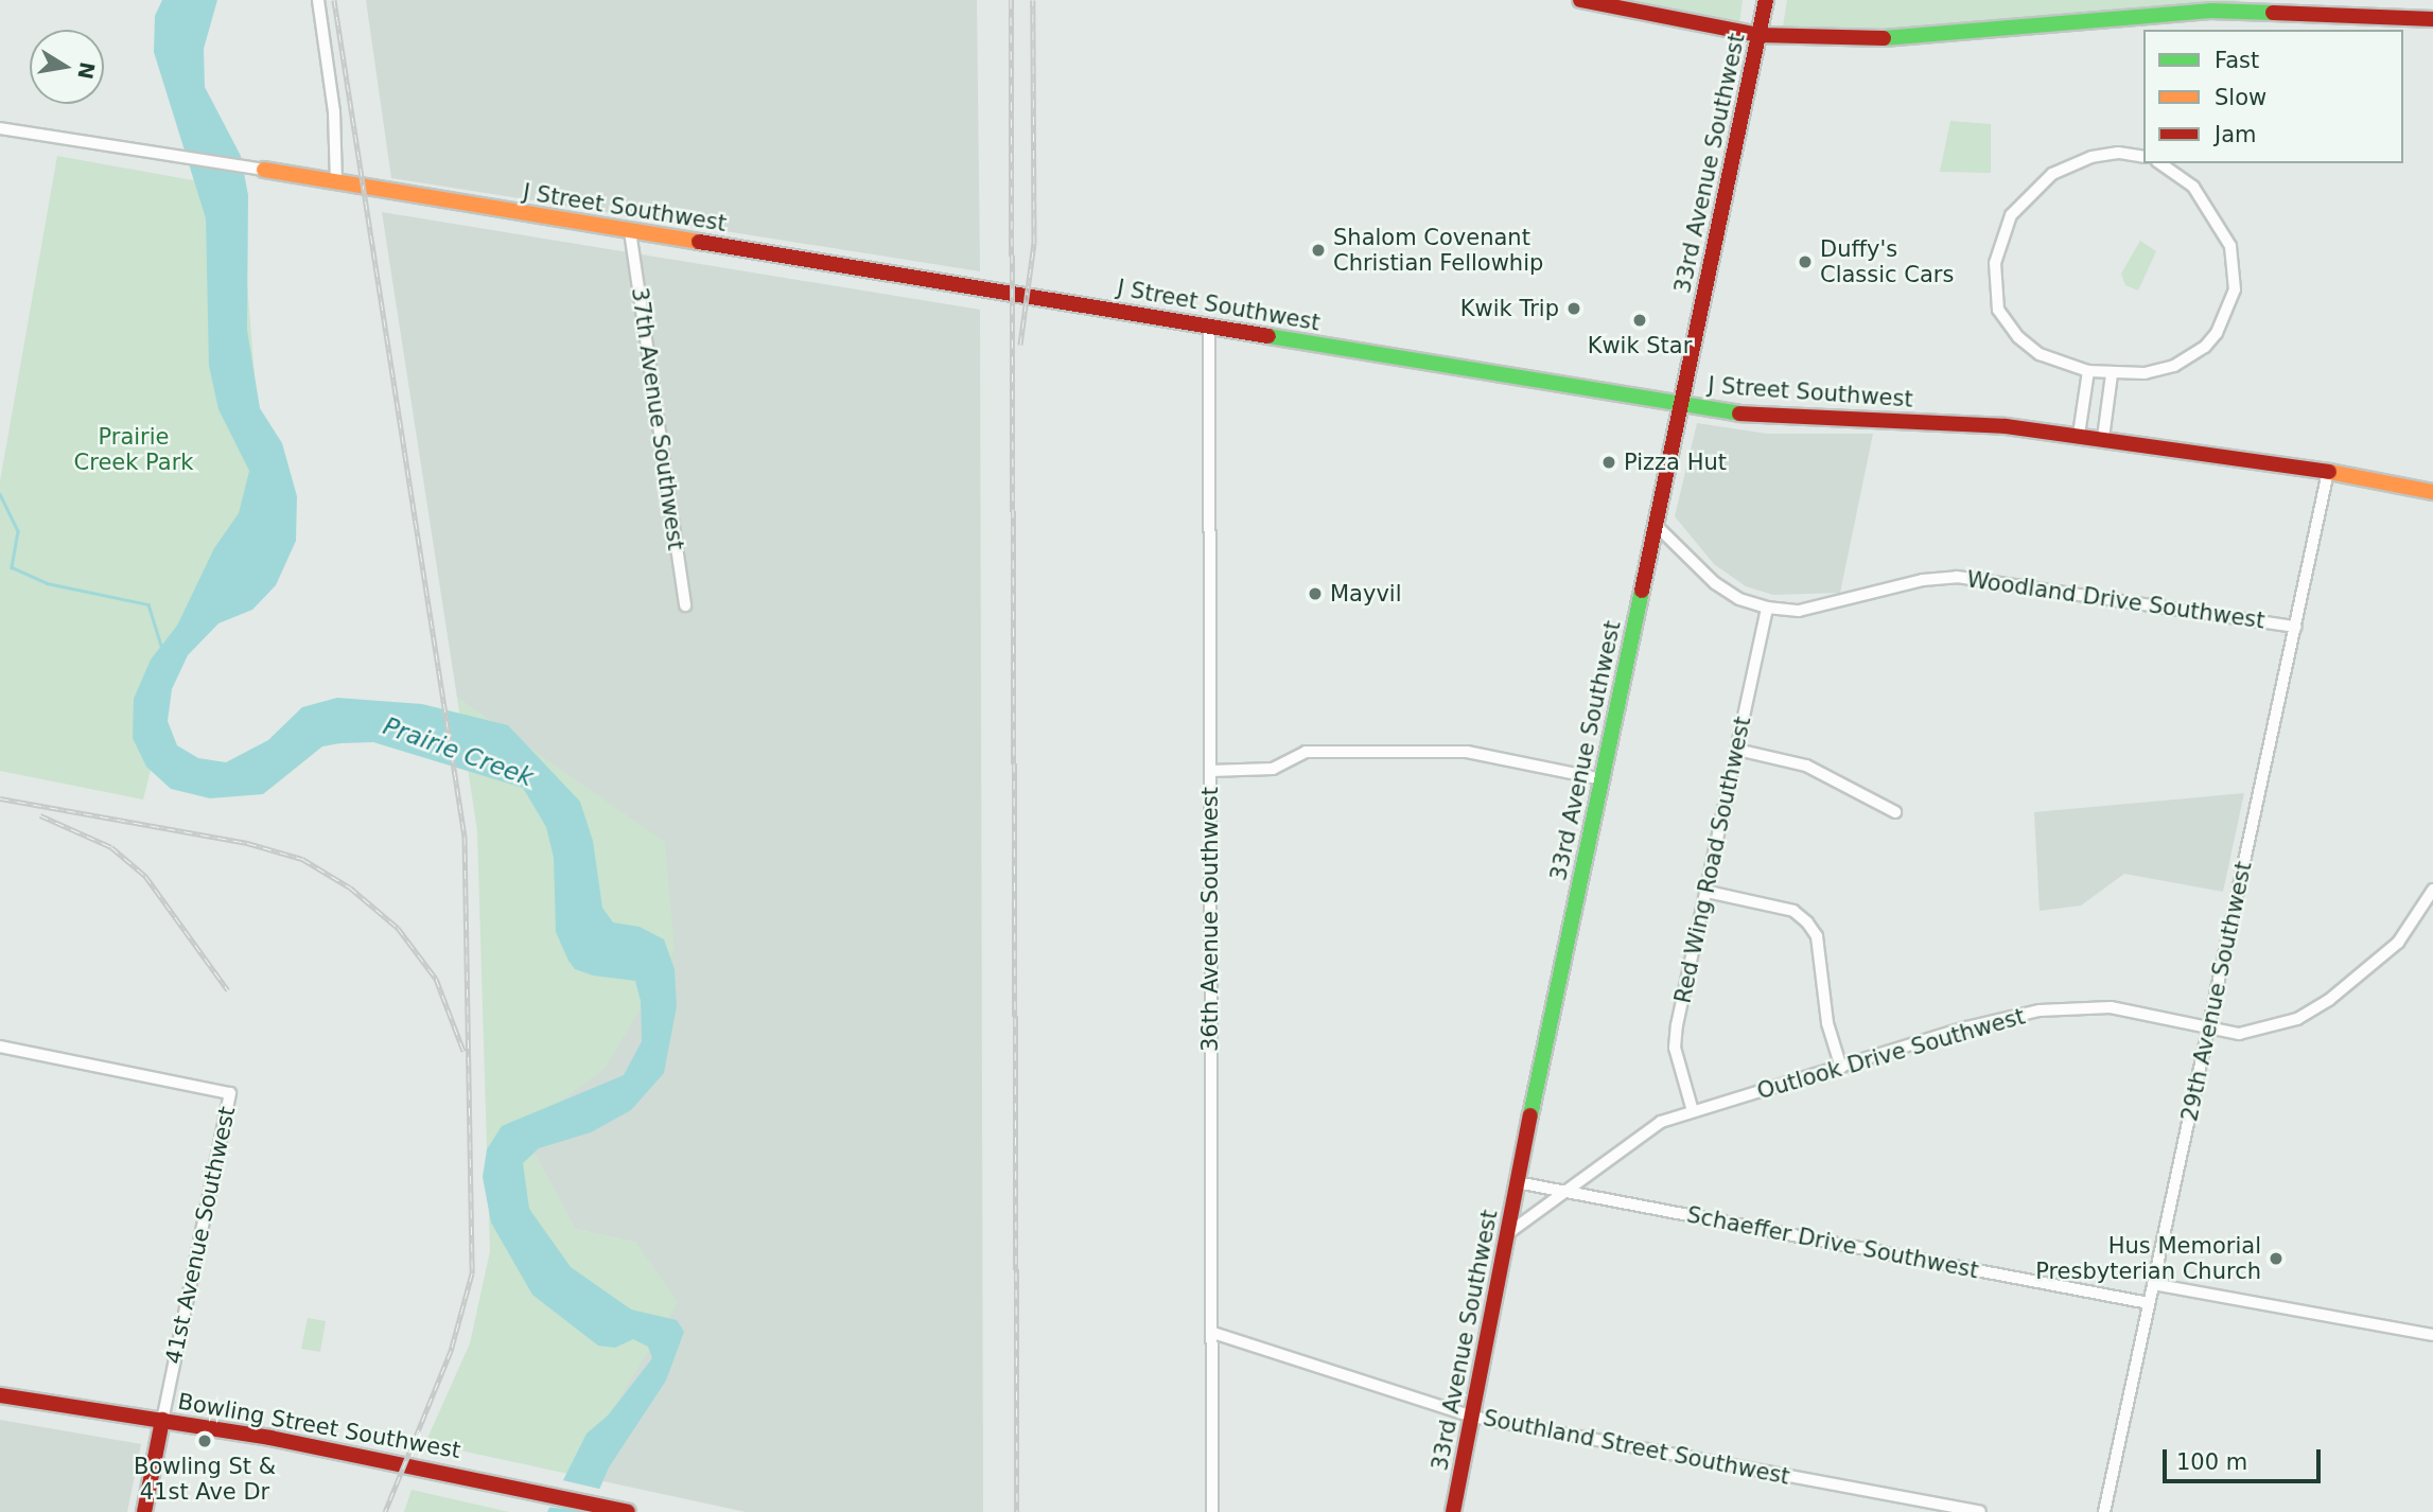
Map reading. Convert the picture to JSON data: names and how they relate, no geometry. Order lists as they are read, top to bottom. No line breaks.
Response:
{"streets":{"main road":["33rd Avenue Southwest","J Street Southwest","Bowling Street Southwest"],"street":["37th Avenue Southwest","Woodland Drive Southwest","Red Wing Road Southwest","36th Avenue Southwest","29th Avenue Southwest","Outlook Drive Southwest","41st Avenue Southwest","Schaeffer Drive Southwest","Southland Street Southwest"]},"crossings":[["33rd Avenue Southwest","J Street Southwest"],["33rd Avenue Southwest","Woodland Drive Southwest"],["33rd Avenue Southwest","Outlook Drive Southwest"],["33rd Avenue Southwest","Schaeffer Drive Southwest"],["33rd Avenue Southwest","Southland Street Southwest"],["J Street Southwest","37th Avenue Southwest"],["J Street Southwest","36th Avenue Southwest"],["J Street Southwest","29th Avenue Southwest"],["Woodland Drive Southwest","Red Wing Road Southwest"],["Woodland Drive Southwest","29th Avenue Southwest"],["Red Wing Road Southwest","Outlook Drive Southwest"],["36th Avenue Southwest","Southland Street Southwest"],["29th Avenue Southwest","Outlook Drive Southwest"],["29th Avenue Southwest","Schaeffer Drive Southwest"],["Outlook Drive Southwest","Schaeffer Drive Southwest"],["41st Avenue Southwest","Bowling Street Southwest"]],"water":["Prairie Creek"],"parks":["Prairie Creek Park"],"places":["Shalom Covenant Christian Fellowhip","Duffy's Classic Cars","Kwik Trip","Kwik Star","Pizza Hut","Mayvil","Hus Memorial Presbyterian Church","Bowling St & 41st Ave Dr"],"legend":["Fast","Slow","Jam"],"scale_bar":"100 m","north":"right"}
